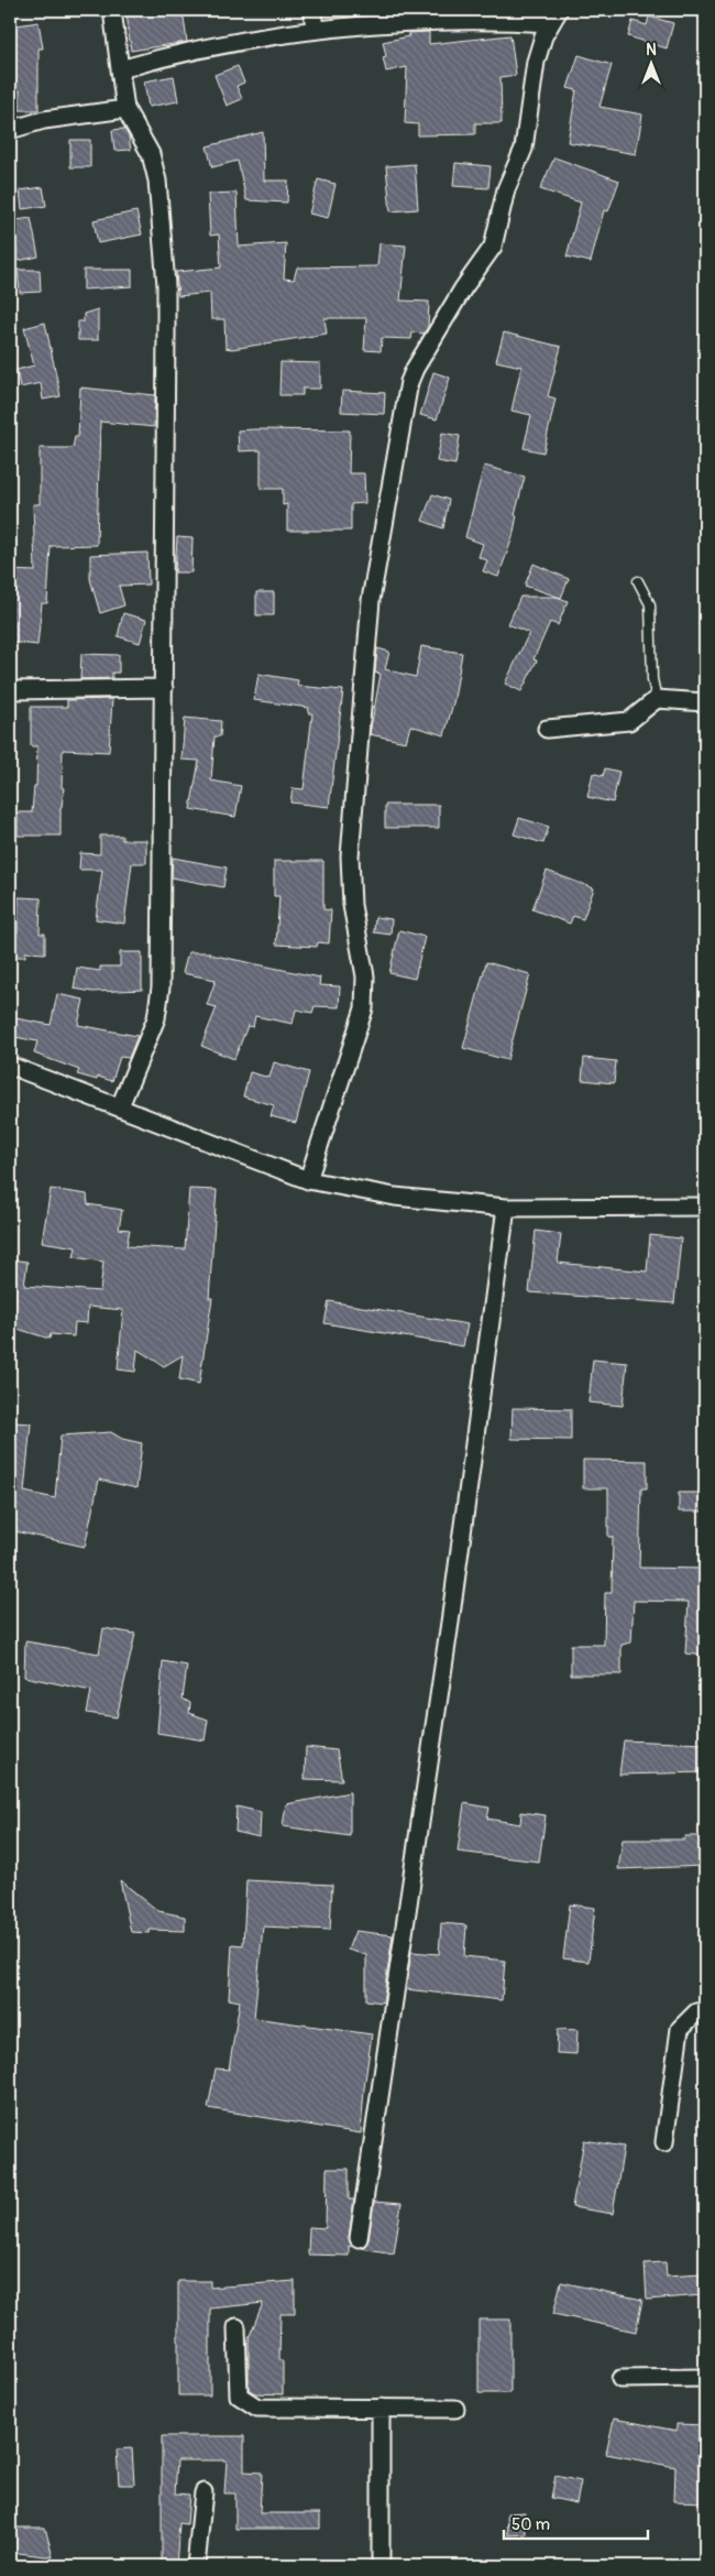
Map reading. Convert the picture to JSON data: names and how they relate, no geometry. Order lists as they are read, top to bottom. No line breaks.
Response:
{"scale_bar":"50 m","north":"top"}
